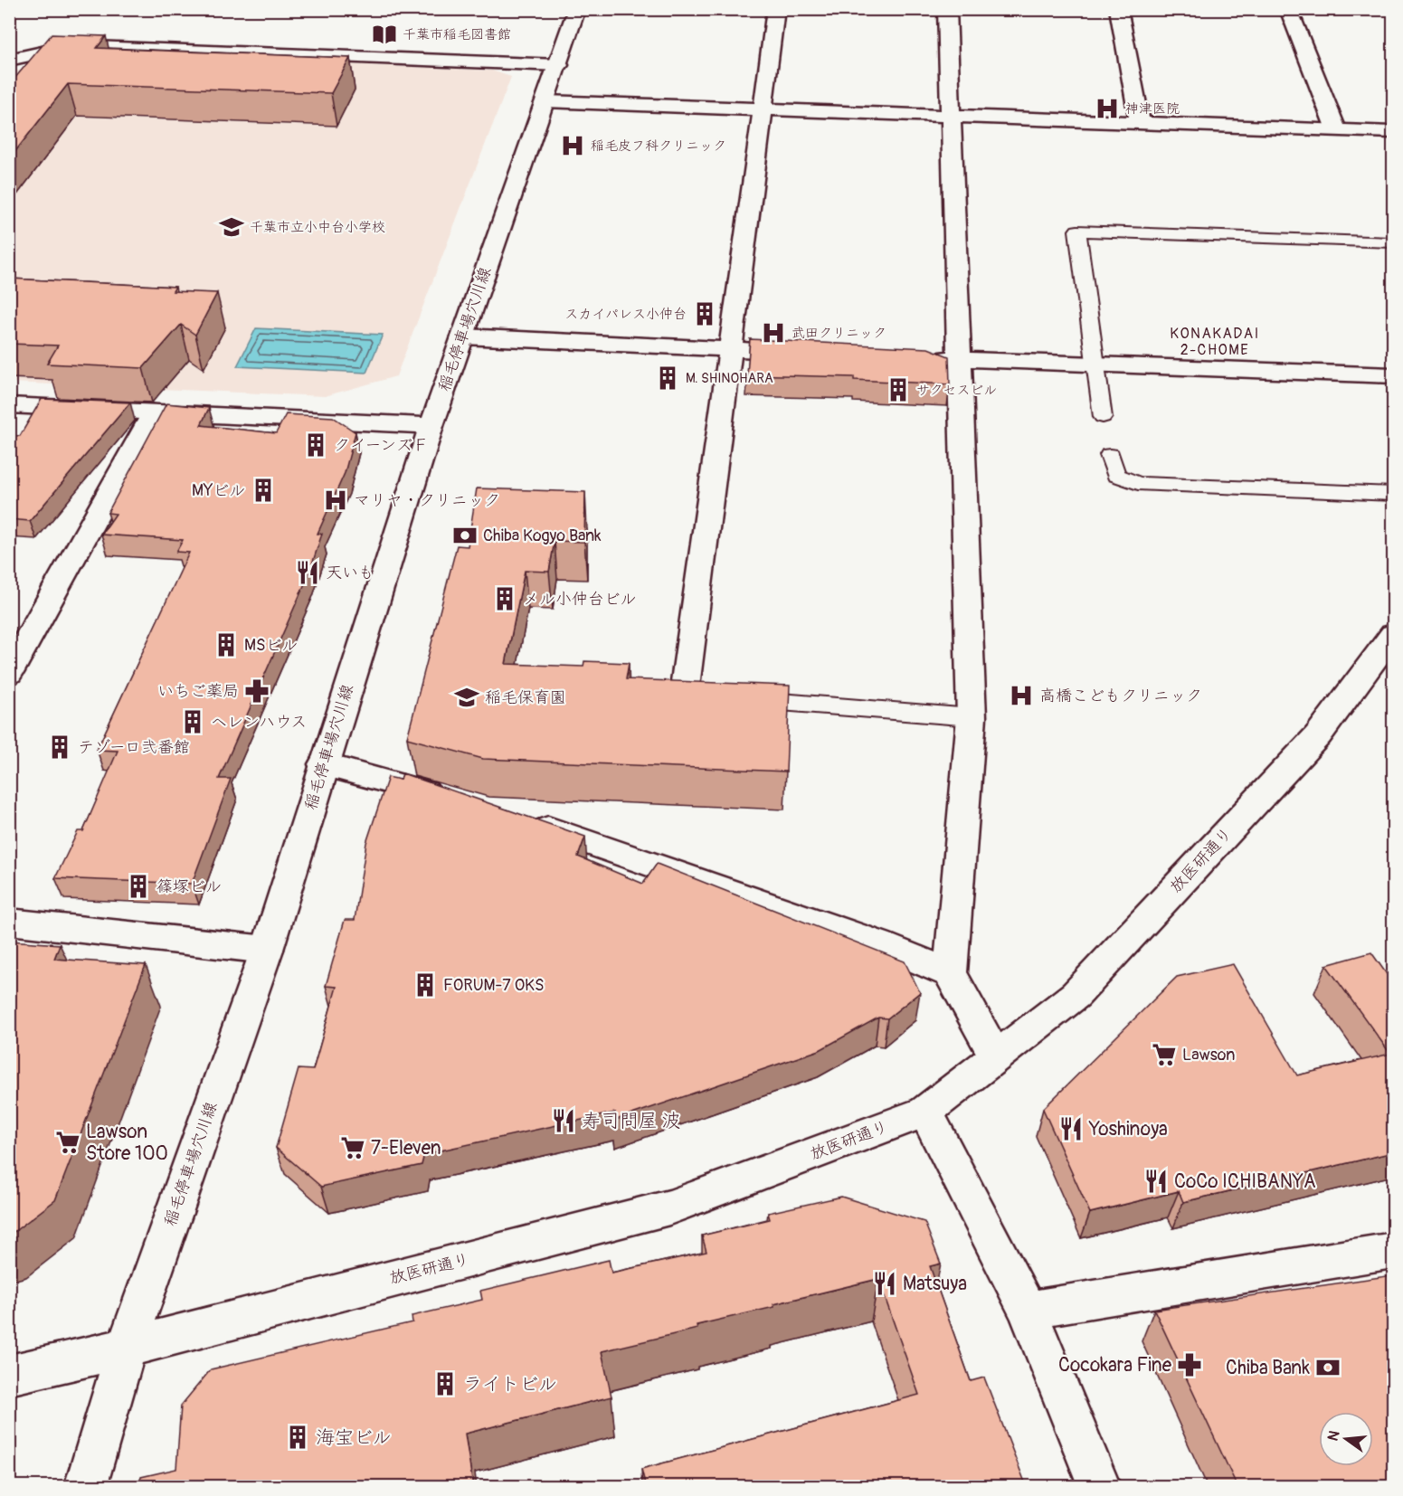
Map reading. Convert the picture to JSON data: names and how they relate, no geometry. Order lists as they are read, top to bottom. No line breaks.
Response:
{"streets":{"street":["稲毛停車場穴川線","放医研通り"]},"crossings":[["稲毛停車場穴川線","放医研通り"]],"districts":["KONAKADAI 2-CHOME"],"places":{"library":["千葉市稲毛図書館"],"hospital":["神津医院","稲毛皮フ科クリニック","武田クリニック","マリヤ・クリニック","高橋こどもクリニック"],"school or university":["千葉市立小中台小学校","稲毛保育園"],"building":["スカイパレス小仲台","M. SHINOHARA","サクセスビル","クイーンズＦ","MYビル","メル小仲台ビル","MSビル","ヘレンハウス","テゾーロ弐番館","篠塚ビル","FORUM-7 OKS","ライトビル","海宝ビル"],"bank":["Chiba Kogyo Bank","Chiba Bank"],"restaurant":["天いも","寿司問屋 波","Yoshinoya","CoCo ICHIBANYA","Matsuya"],"pharmacy":["いちご薬局","Cocokara Fine"],"supermarket":["Lawson","Lawson Store 100","7-Eleven"]},"north":"left"}
